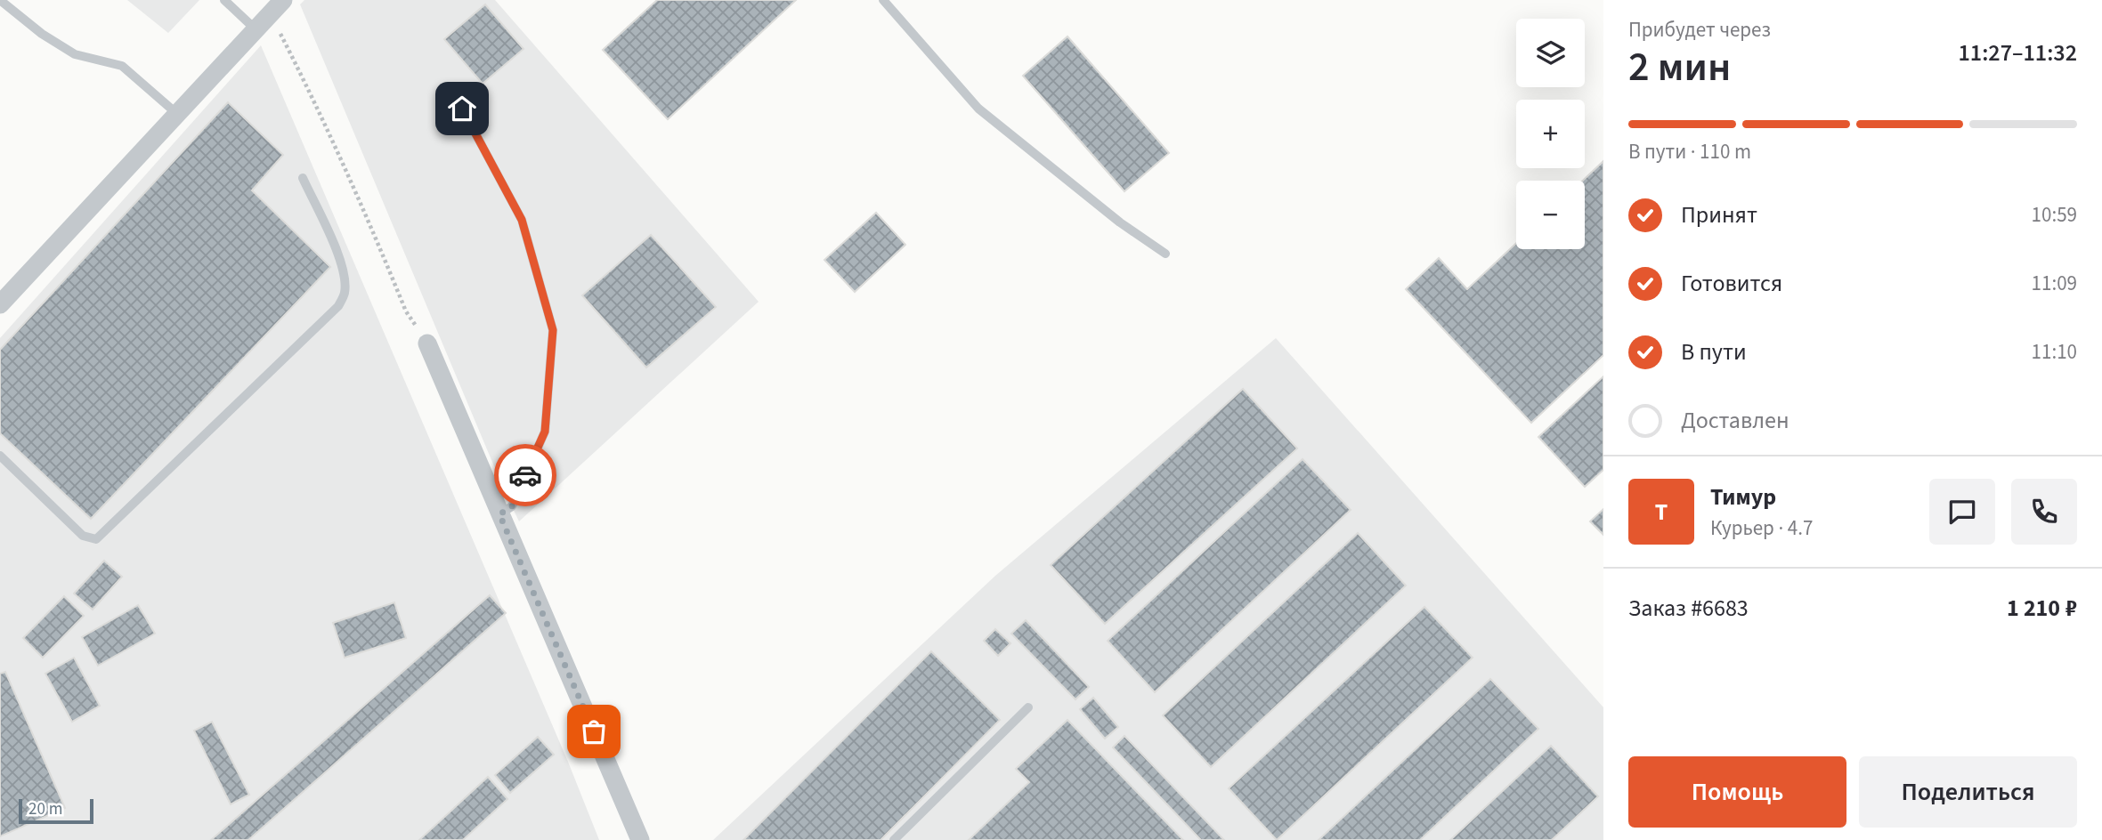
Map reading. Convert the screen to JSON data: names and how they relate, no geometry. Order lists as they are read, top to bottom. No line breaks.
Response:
{"scale_bar":"20 m","page":{"heading":["2 мин","Прибудет через","11:27–11:32"],"panel":["Тимур","Курьер · 4.7","Заказ #6683","1 210 ₽"],"map_buttons":["+","−"],"bar":"В пути · 110 m","list":[["Принят","10:59"],["Готовится","11:09"],["В пути","11:10"],"Доставлен"],"round":"Т","buttons":["Помощь","Поделиться"],"scale":"20 m"}}
